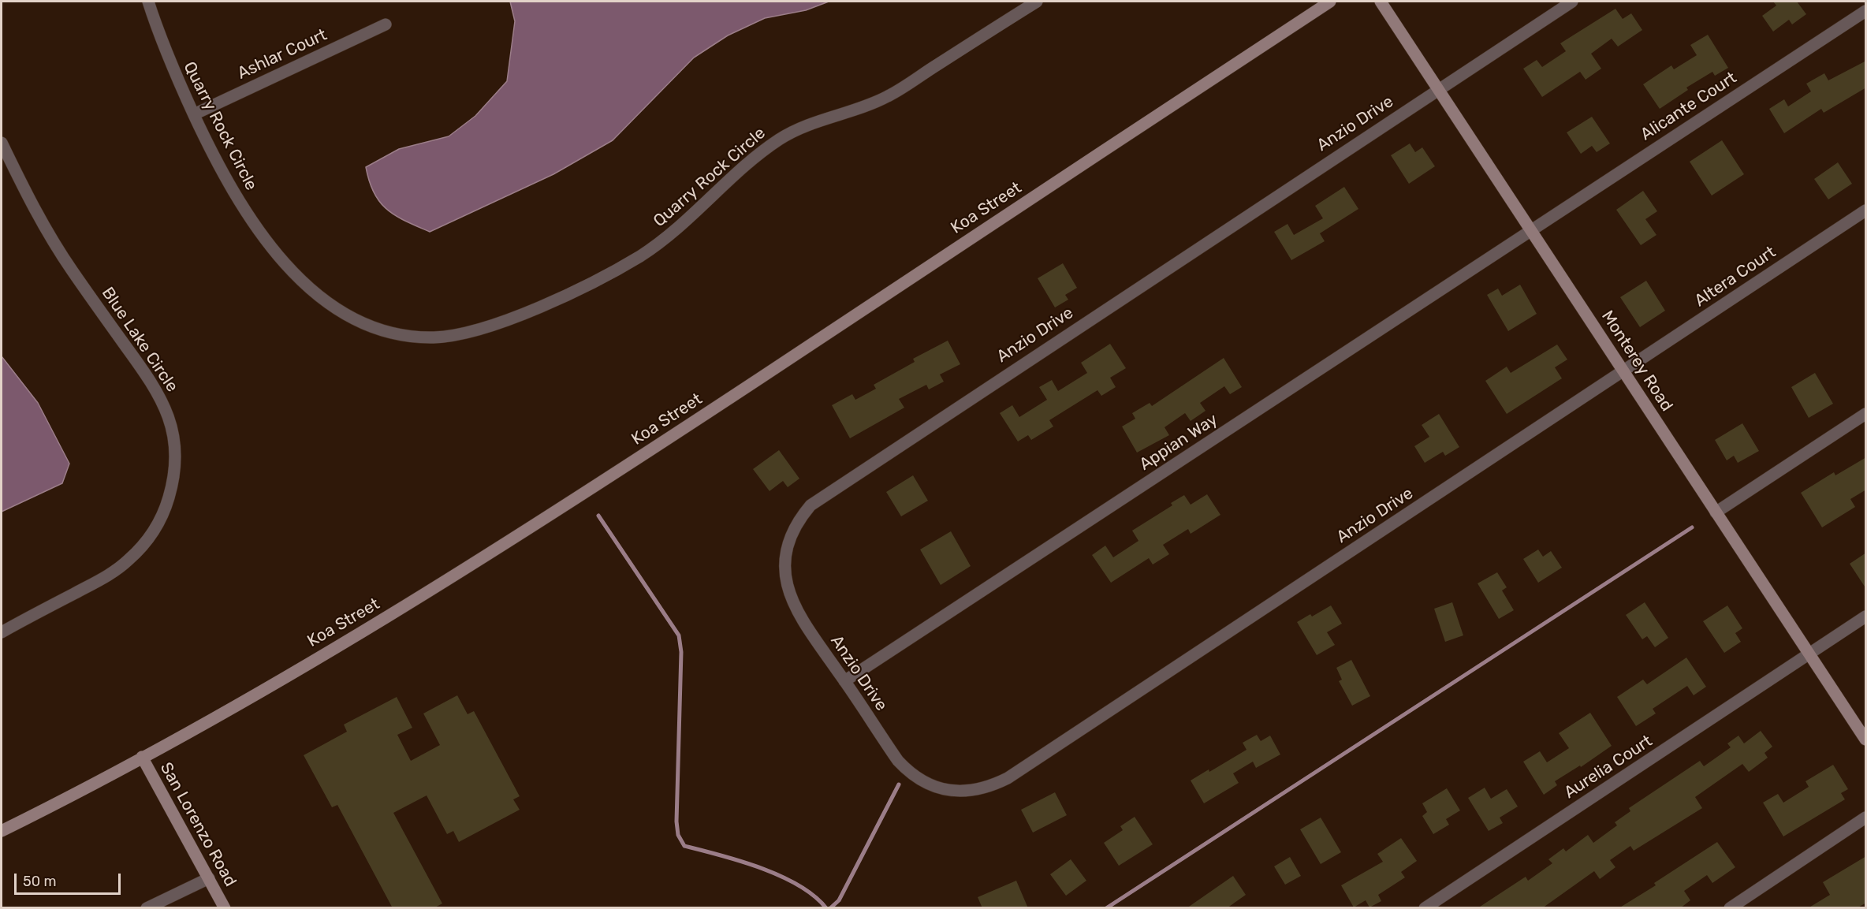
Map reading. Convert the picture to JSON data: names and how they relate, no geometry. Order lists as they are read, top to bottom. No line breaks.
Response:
{"streets":{"main road":["Koa Street","Monterey Road","San Lorenzo Road"],"street":["Ashlar Court","Alicante Court","Anzio Drive","Quarry Rock Circle","Altera Court","Blue Lake Circle","Appian Way","Aurelia Court"]},"crossings":[["Ashlar Court","Quarry Rock Circle"],["Alicante Court","Monterey Road"],["Alicante Court","Appian Way"],["Anzio Drive","Altera Court"],["Anzio Drive","Monterey Road"],["Anzio Drive","Appian Way"],["Koa Street","San Lorenzo Road"],["Altera Court","Monterey Road"],["Monterey Road","Appian Way"],["Monterey Road","Aurelia Court"]],"scale_bar":"50 m"}
